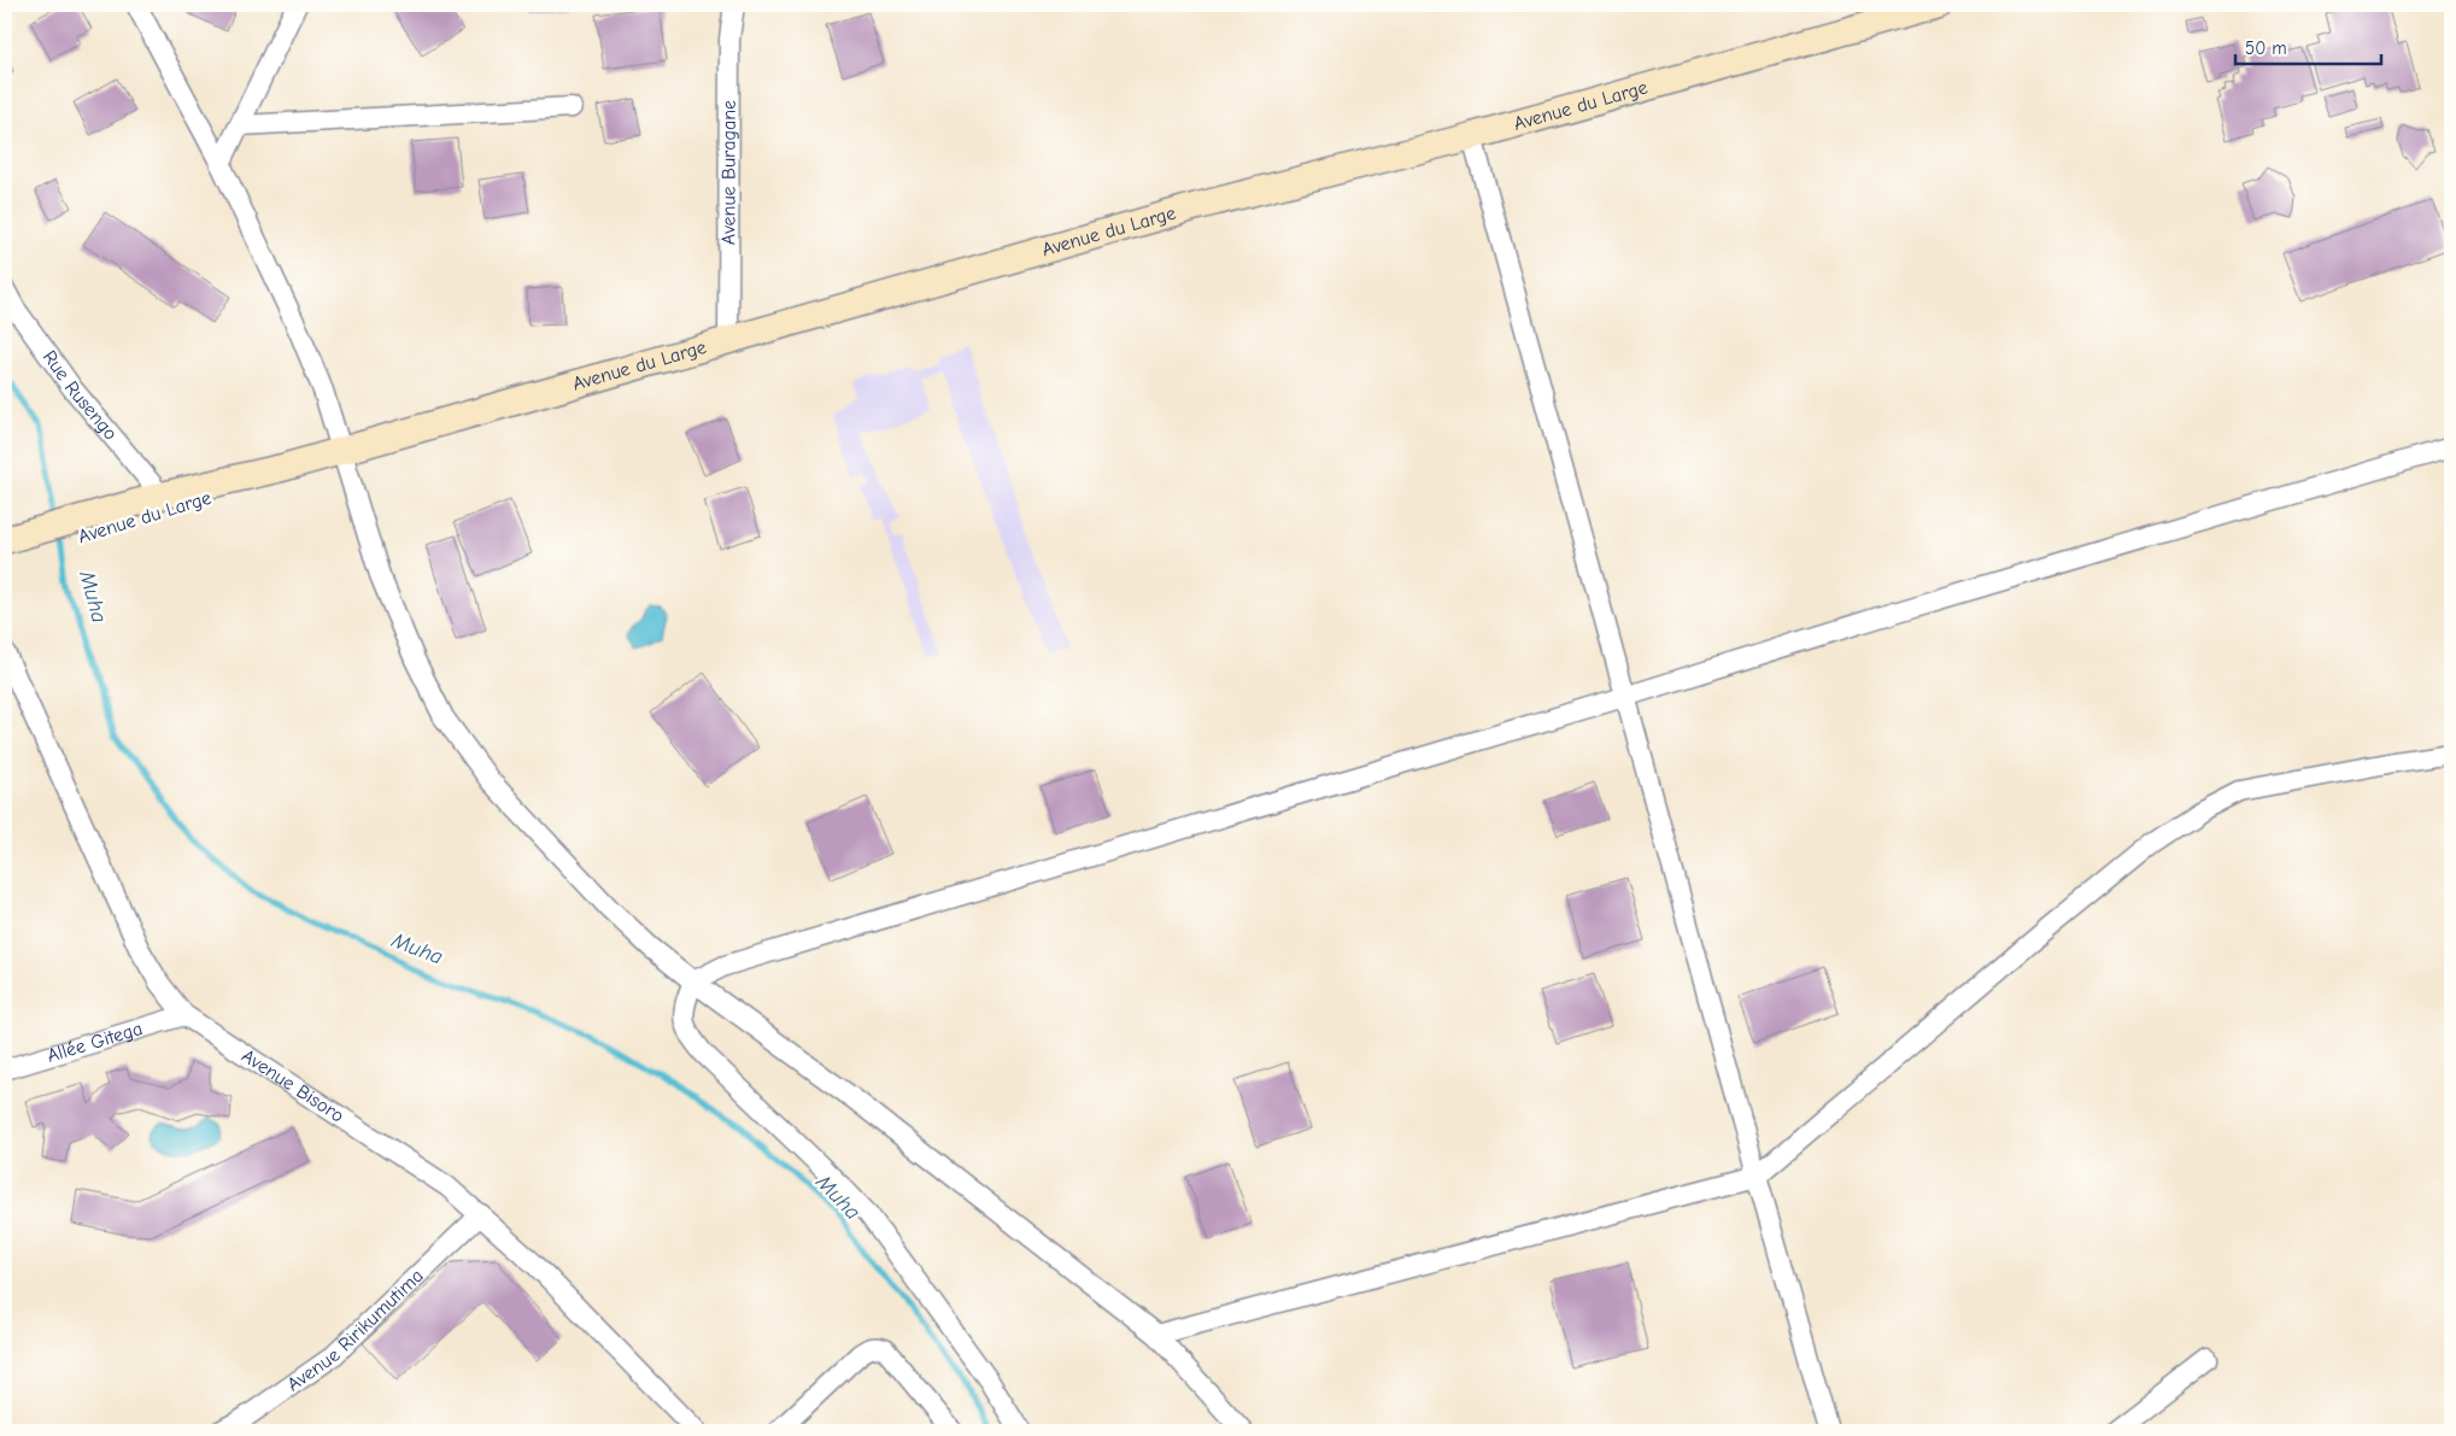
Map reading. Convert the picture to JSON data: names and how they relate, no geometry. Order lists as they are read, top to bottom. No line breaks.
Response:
{"streets":{"main road":["Avenue du Large"],"street":["Avenue Buragane","Rue Rusengo","Allée Gitega","Avenue Bisoro","Avenue Ririkumutima"]},"crossings":[["Avenue du Large","Avenue Buragane"],["Avenue du Large","Rue Rusengo"],["Allée Gitega","Avenue Bisoro"],["Avenue Bisoro","Avenue Ririkumutima"]],"water":["Muha"],"scale_bar":"50 m"}
